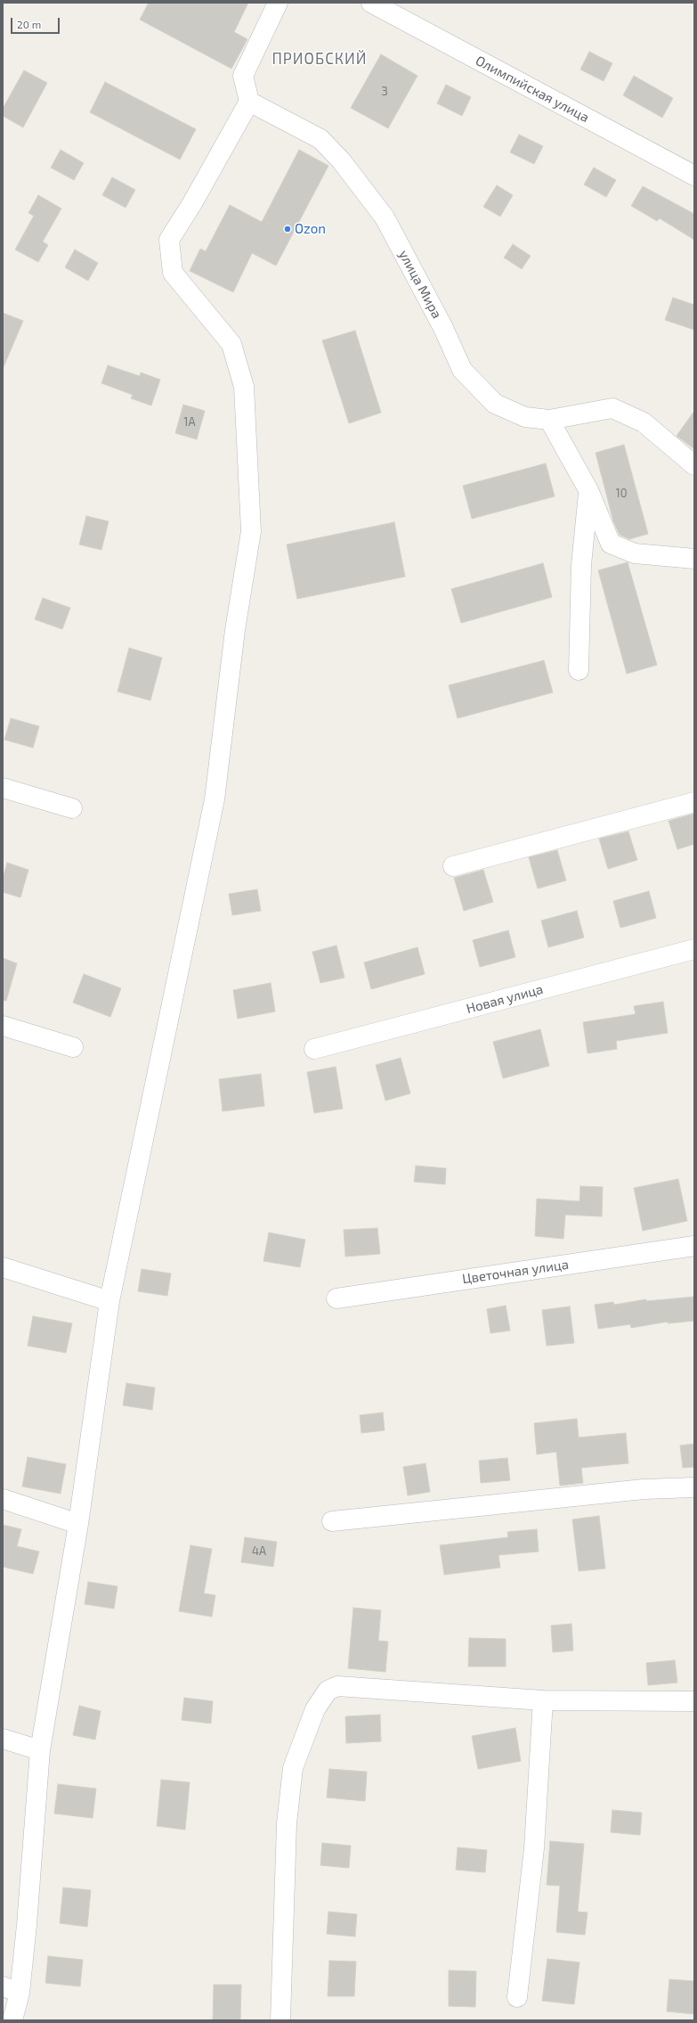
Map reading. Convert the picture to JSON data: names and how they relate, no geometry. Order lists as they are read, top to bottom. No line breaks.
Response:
{"streets":{"street":["Олимпийская улица","улица Мира","Новая улица","Цветочная улица"]},"districts":["ПРИОБСКИЙ"],"places":["Ozon"],"house_numbers":["3","1А","10","4А"],"scale_bar":"20 m"}
